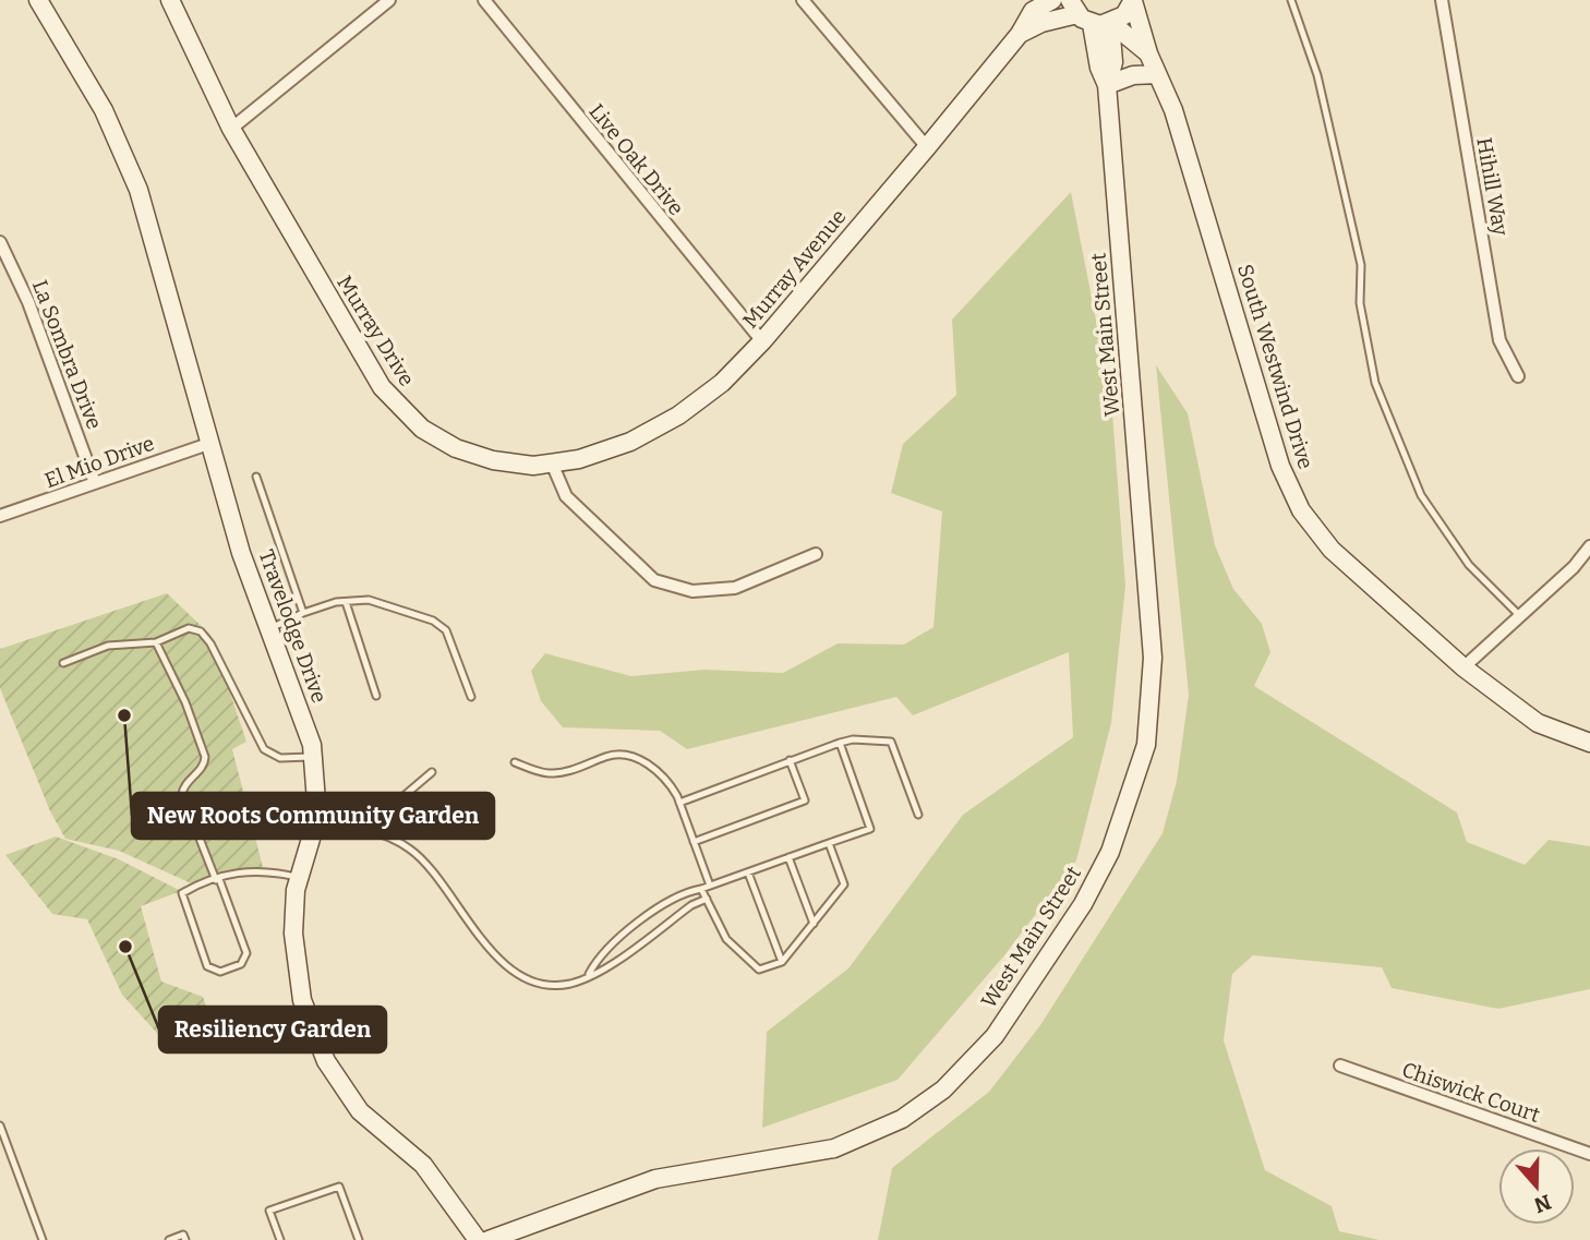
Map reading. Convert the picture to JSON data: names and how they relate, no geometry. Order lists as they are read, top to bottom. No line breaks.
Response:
{"streets":{"street":["Live Oak Drive","Hihill Way","Murray Avenue","Murray Drive","West Main Street","La Sombra Drive","South Westwind Drive","El Mio Drive","Travelodge Drive","Chiswick Court"]},"crossings":[["Live Oak Drive","Murray Avenue"],["Murray Avenue","Murray Drive"],["Murray Avenue","West Main Street"],["Murray Avenue","South Westwind Drive"],["West Main Street","South Westwind Drive"],["La Sombra Drive","El Mio Drive"],["El Mio Drive","Travelodge Drive"]],"places":["New Roots Community Garden","Resiliency Garden"],"north":"bottom"}
